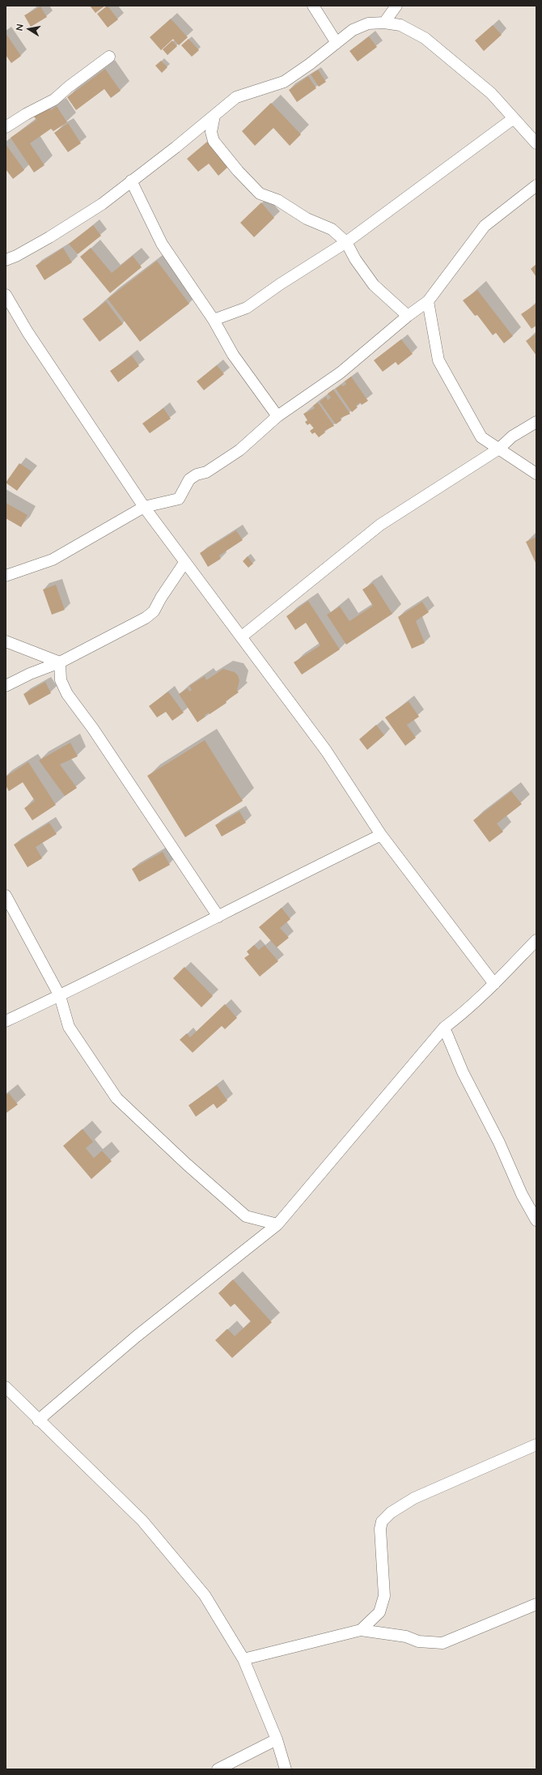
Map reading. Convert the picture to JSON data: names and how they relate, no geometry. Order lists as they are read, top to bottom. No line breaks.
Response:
{"north":"left"}
